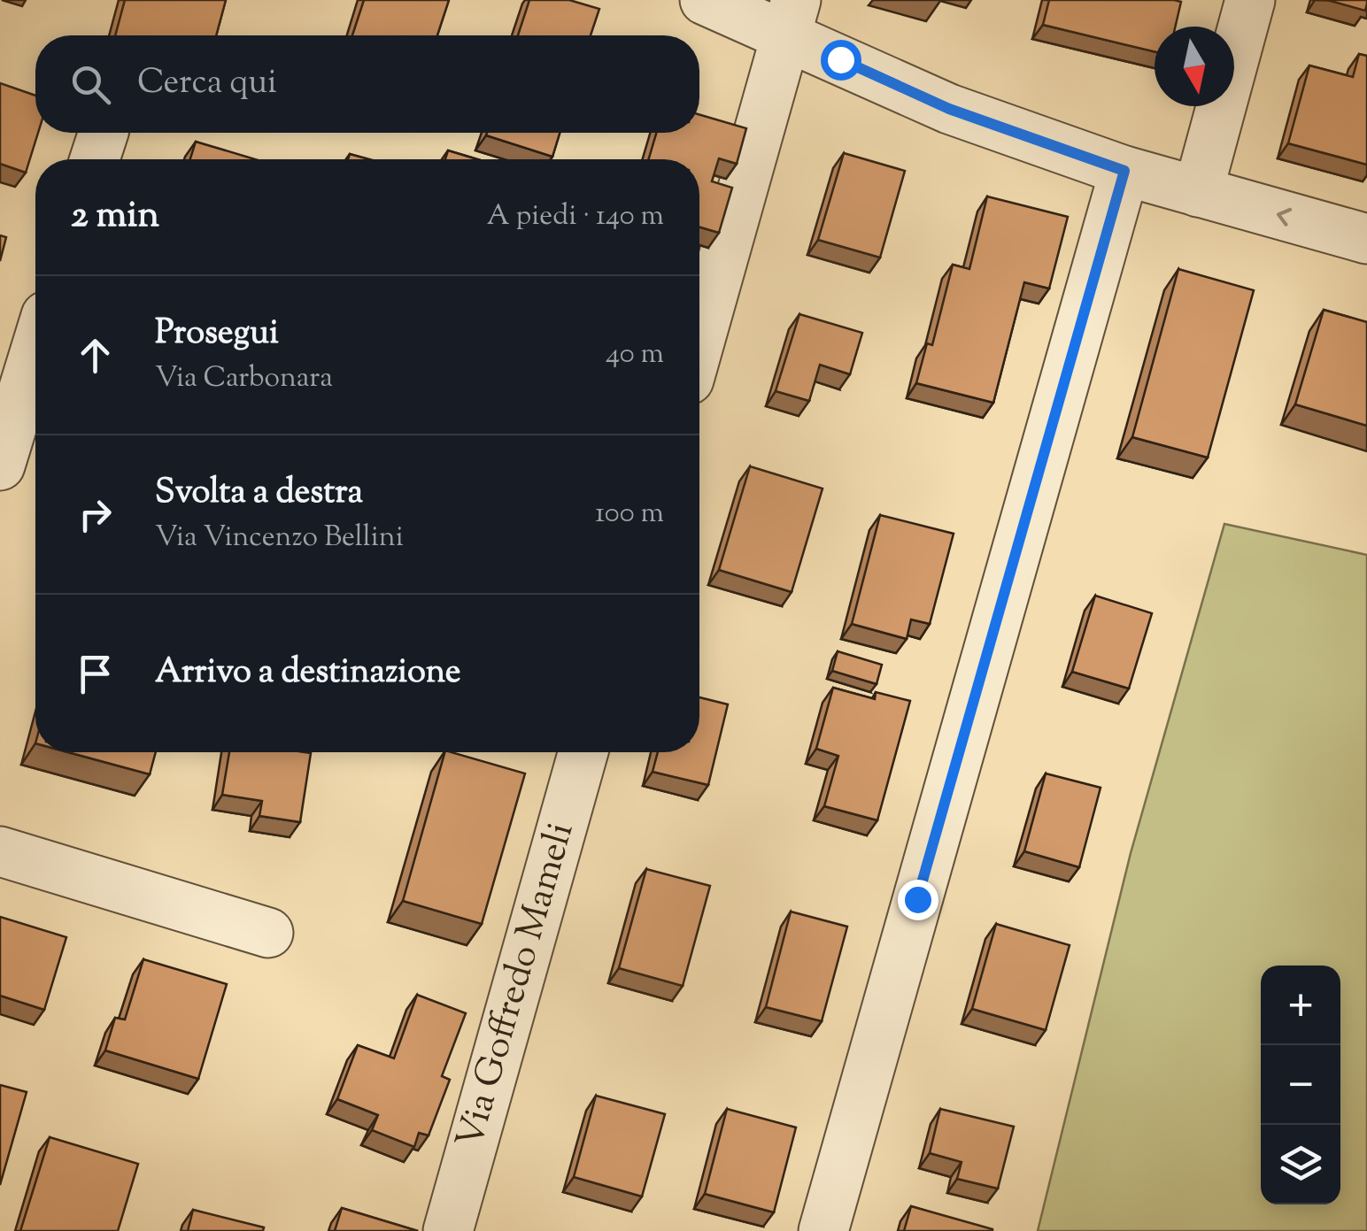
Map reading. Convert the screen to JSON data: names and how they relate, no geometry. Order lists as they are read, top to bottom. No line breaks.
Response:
{"streets":{"street":["Via Goffredo Mameli"]},"north":"bottom","page":{"search":"Cerca qui","heading":["2 min","A piedi · 140 m"],"list":[["Prosegui","Via Carbonara","40 m"],["Svolta a destra","Via Vincenzo Bellini","100 m"],"Arrivo a destinazione"],"map_buttons":["+","−"]}}
